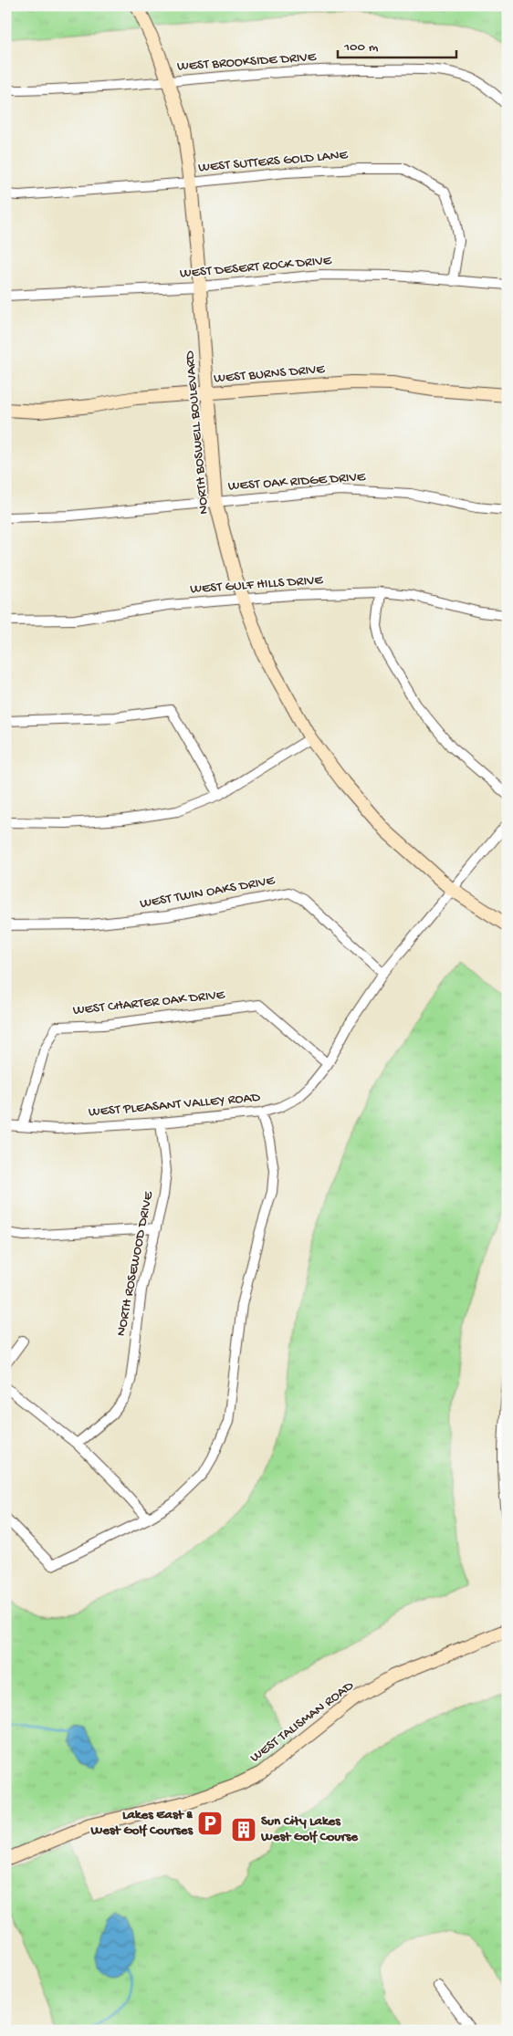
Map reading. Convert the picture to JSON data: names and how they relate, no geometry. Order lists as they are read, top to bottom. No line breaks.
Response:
{"streets":{"street":["WEST BROOKSIDE DRIVE","WEST SUTTERS GOLD LANE","WEST DESERT ROCK DRIVE","WEST BURNS DRIVE","NORTH BOSWELL BOULEVARD","WEST OAK RIDGE DRIVE","WEST GULF HILLS DRIVE","WEST TWIN OAKS DRIVE","WEST CHARTER OAK DRIVE","WEST PLEASANT VALLEY ROAD","NORTH ROSEWOOD DRIVE","WEST TALISMAN ROAD"]},"crossings":[["WEST BROOKSIDE DRIVE","NORTH BOSWELL BOULEVARD"],["WEST SUTTERS GOLD LANE","WEST DESERT ROCK DRIVE"],["WEST SUTTERS GOLD LANE","NORTH BOSWELL BOULEVARD"],["WEST DESERT ROCK DRIVE","NORTH BOSWELL BOULEVARD"],["WEST BURNS DRIVE","NORTH BOSWELL BOULEVARD"],["NORTH BOSWELL BOULEVARD","WEST OAK RIDGE DRIVE"],["NORTH BOSWELL BOULEVARD","WEST GULF HILLS DRIVE"],["NORTH BOSWELL BOULEVARD","WEST PLEASANT VALLEY ROAD"],["WEST TWIN OAKS DRIVE","WEST PLEASANT VALLEY ROAD"],["WEST CHARTER OAK DRIVE","WEST PLEASANT VALLEY ROAD"],["WEST PLEASANT VALLEY ROAD","NORTH ROSEWOOD DRIVE"]],"places":{"parking":["Lakes East & West Golf Courses"],"building":["Sun City Lakes West Golf Course"]},"scale_bar":"100 m"}
